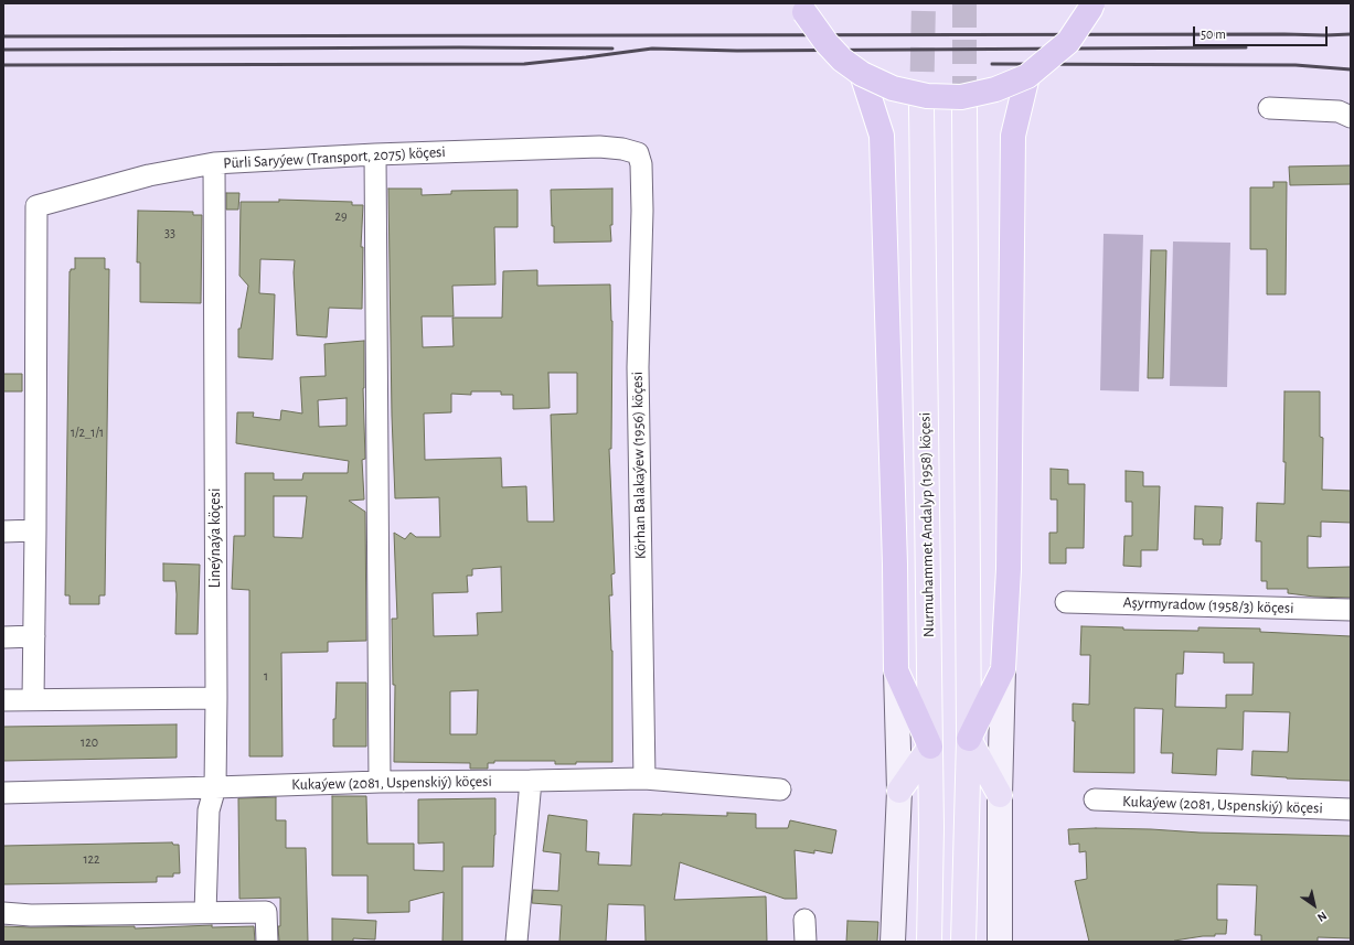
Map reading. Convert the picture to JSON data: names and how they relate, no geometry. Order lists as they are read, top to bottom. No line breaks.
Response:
{"streets":{"main road":["Nurmuhammet Andalyp (1958) köçesi"],"street":["Pürli Saryýew (Transport, 2075) köçesi","Körhan Balakaýew (1956) köçesi","Lineýnaýa köçesi","Aşyrmyradow (1958/3) köçesi","Kukaýew (2081, Uspenskiý) köçesi"]},"crossings":[["Pürli Saryýew (Transport, 2075) köçesi","Körhan Balakaýew (1956) köçesi"],["Pürli Saryýew (Transport, 2075) köçesi","Lineýnaýa köçesi"],["Körhan Balakaýew (1956) köçesi","Kukaýew (2081, Uspenskiý) köçesi"],["Lineýnaýa köçesi","Kukaýew (2081, Uspenskiý) köçesi"]],"house_numbers":["29","33","1/2_1/1","1","120","122"],"scale_bar":"50 m","north":"bottom right"}
